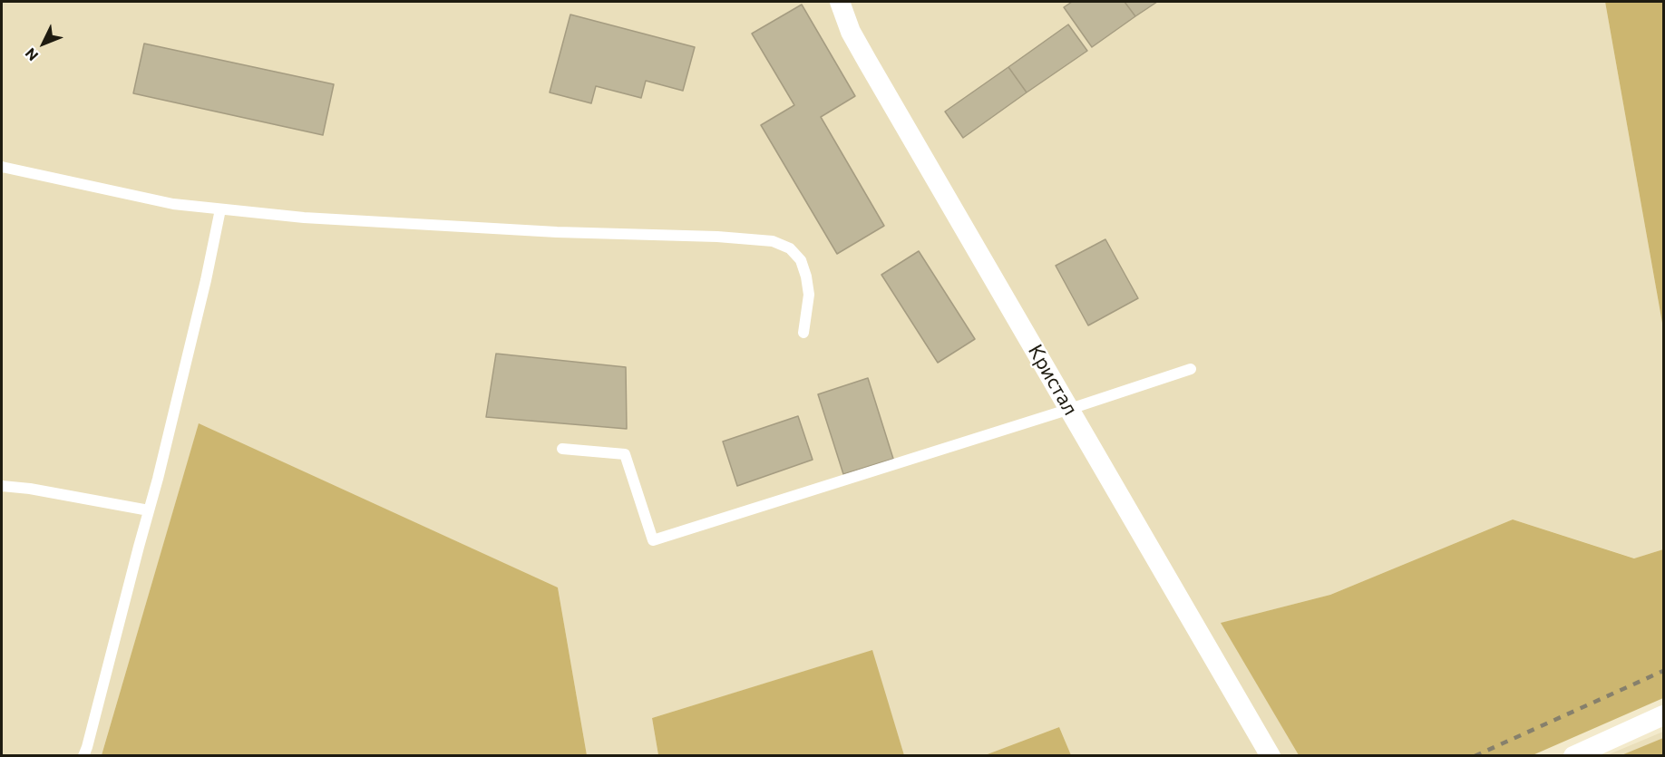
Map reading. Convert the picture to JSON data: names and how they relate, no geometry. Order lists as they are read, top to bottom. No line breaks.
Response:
{"streets":{"street":["Кристал"]},"north":"bottom left"}
